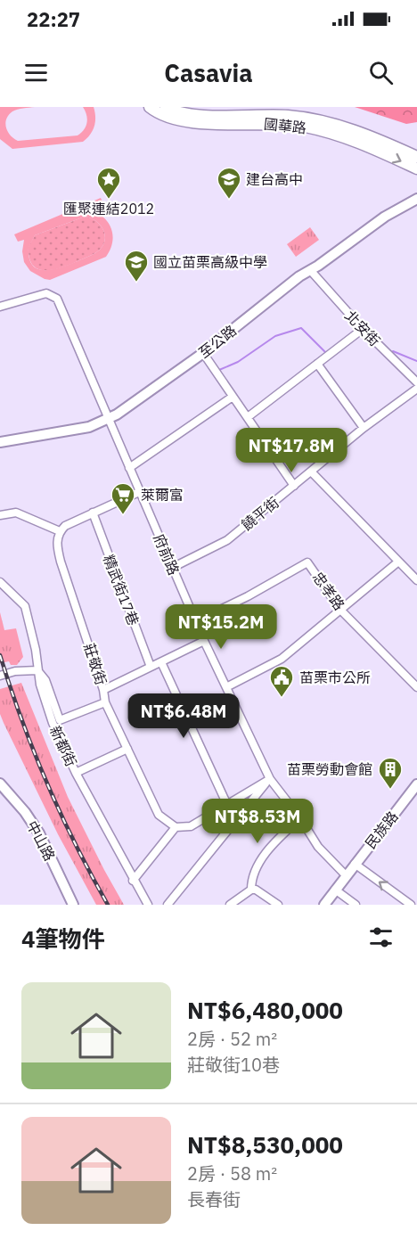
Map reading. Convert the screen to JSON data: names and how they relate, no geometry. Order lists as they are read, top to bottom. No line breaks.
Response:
{"streets":{"main road":["國華路"],"street":["北安街","至公路","饒平街","府前路","精武街17巷","忠孝路","莊敬街","新都街","民族路","中山路"]},"crossings":[["北安街","至公路"],["至公路","府前路"],["饒平街","府前路"],["府前路","忠孝路"],["府前路","民族路"]],"places":{"place":["匯聚連結2012"],"school or university":["建台高中","國立苗栗高級中學"],"supermarket":["萊爾富"],"public building":["苗栗市公所"],"building":["苗栗勞動會館"]},"page":{"status":"22:27","header":"Casavia","price":["NT$17.8M","NT$15.2M","NT$6.48M","NT$8.53M"],"heading":"4筆物件","list":[{"name":"NT$6,480,000","note":"2房 · 52 m² · 莊敬街10巷"},{"name":"NT$8,530,000","note":"2房 · 58 m² · 長春街"}]}}
